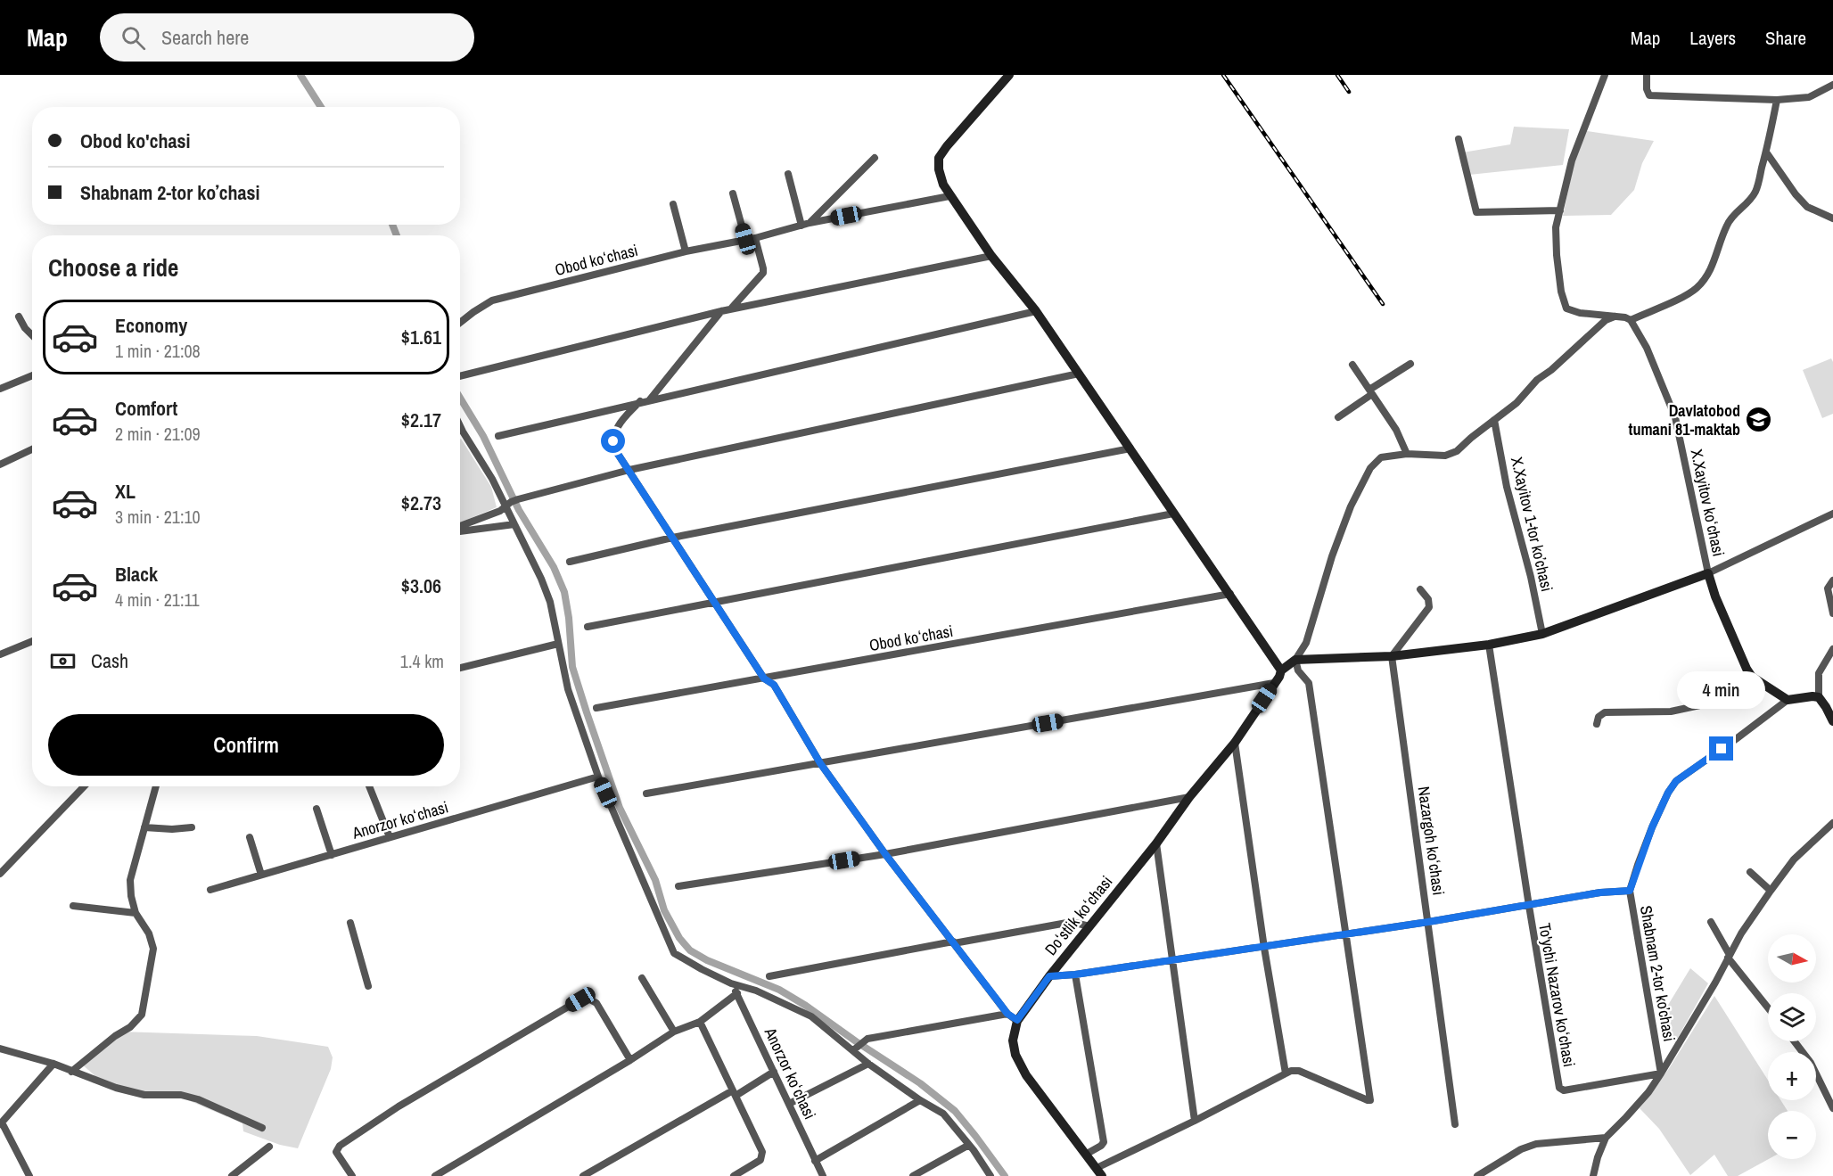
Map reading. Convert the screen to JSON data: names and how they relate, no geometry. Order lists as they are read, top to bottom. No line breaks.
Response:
{"streets":{"street":["Obod koʻchasi","X.Xayitov koʻchasi","X.Xayitov 1-tor koʼchasi","Anorzor koʻchasi","Nazargoh koʻchasi","Doʻstlik koʻchasi","Shabnam 2-tor koʼchasi","To'ychi Nazarov koʻchasi"]},"crossings":[["Shabnam 2-tor koʼchasi","To'ychi Nazarov koʻchasi"]],"places":{"school or university":["Davlatobod tumani 81-maktab"]},"north":"right","page":{"header":"Map","search":"Search here","nav":["Map","Layers","Share"],"banner":["Obod ko'chasi","Shabnam 2-tor koʼchasi"],"heading":"Choose a ride","list":[{"name":"Economy","note":"1 min · 21:08","value":"$1.61"},{"name":"Comfort","note":"2 min · 21:09","value":"$2.17"},{"name":"XL","note":"3 min · 21:10","value":"$2.73"},{"name":"Black","note":"4 min · 21:11","value":"$3.06"}],"pay":["Cash","1.4 km"],"bubble":"4 min","buttons":"Confirm","map_buttons":["+","−"]}}
